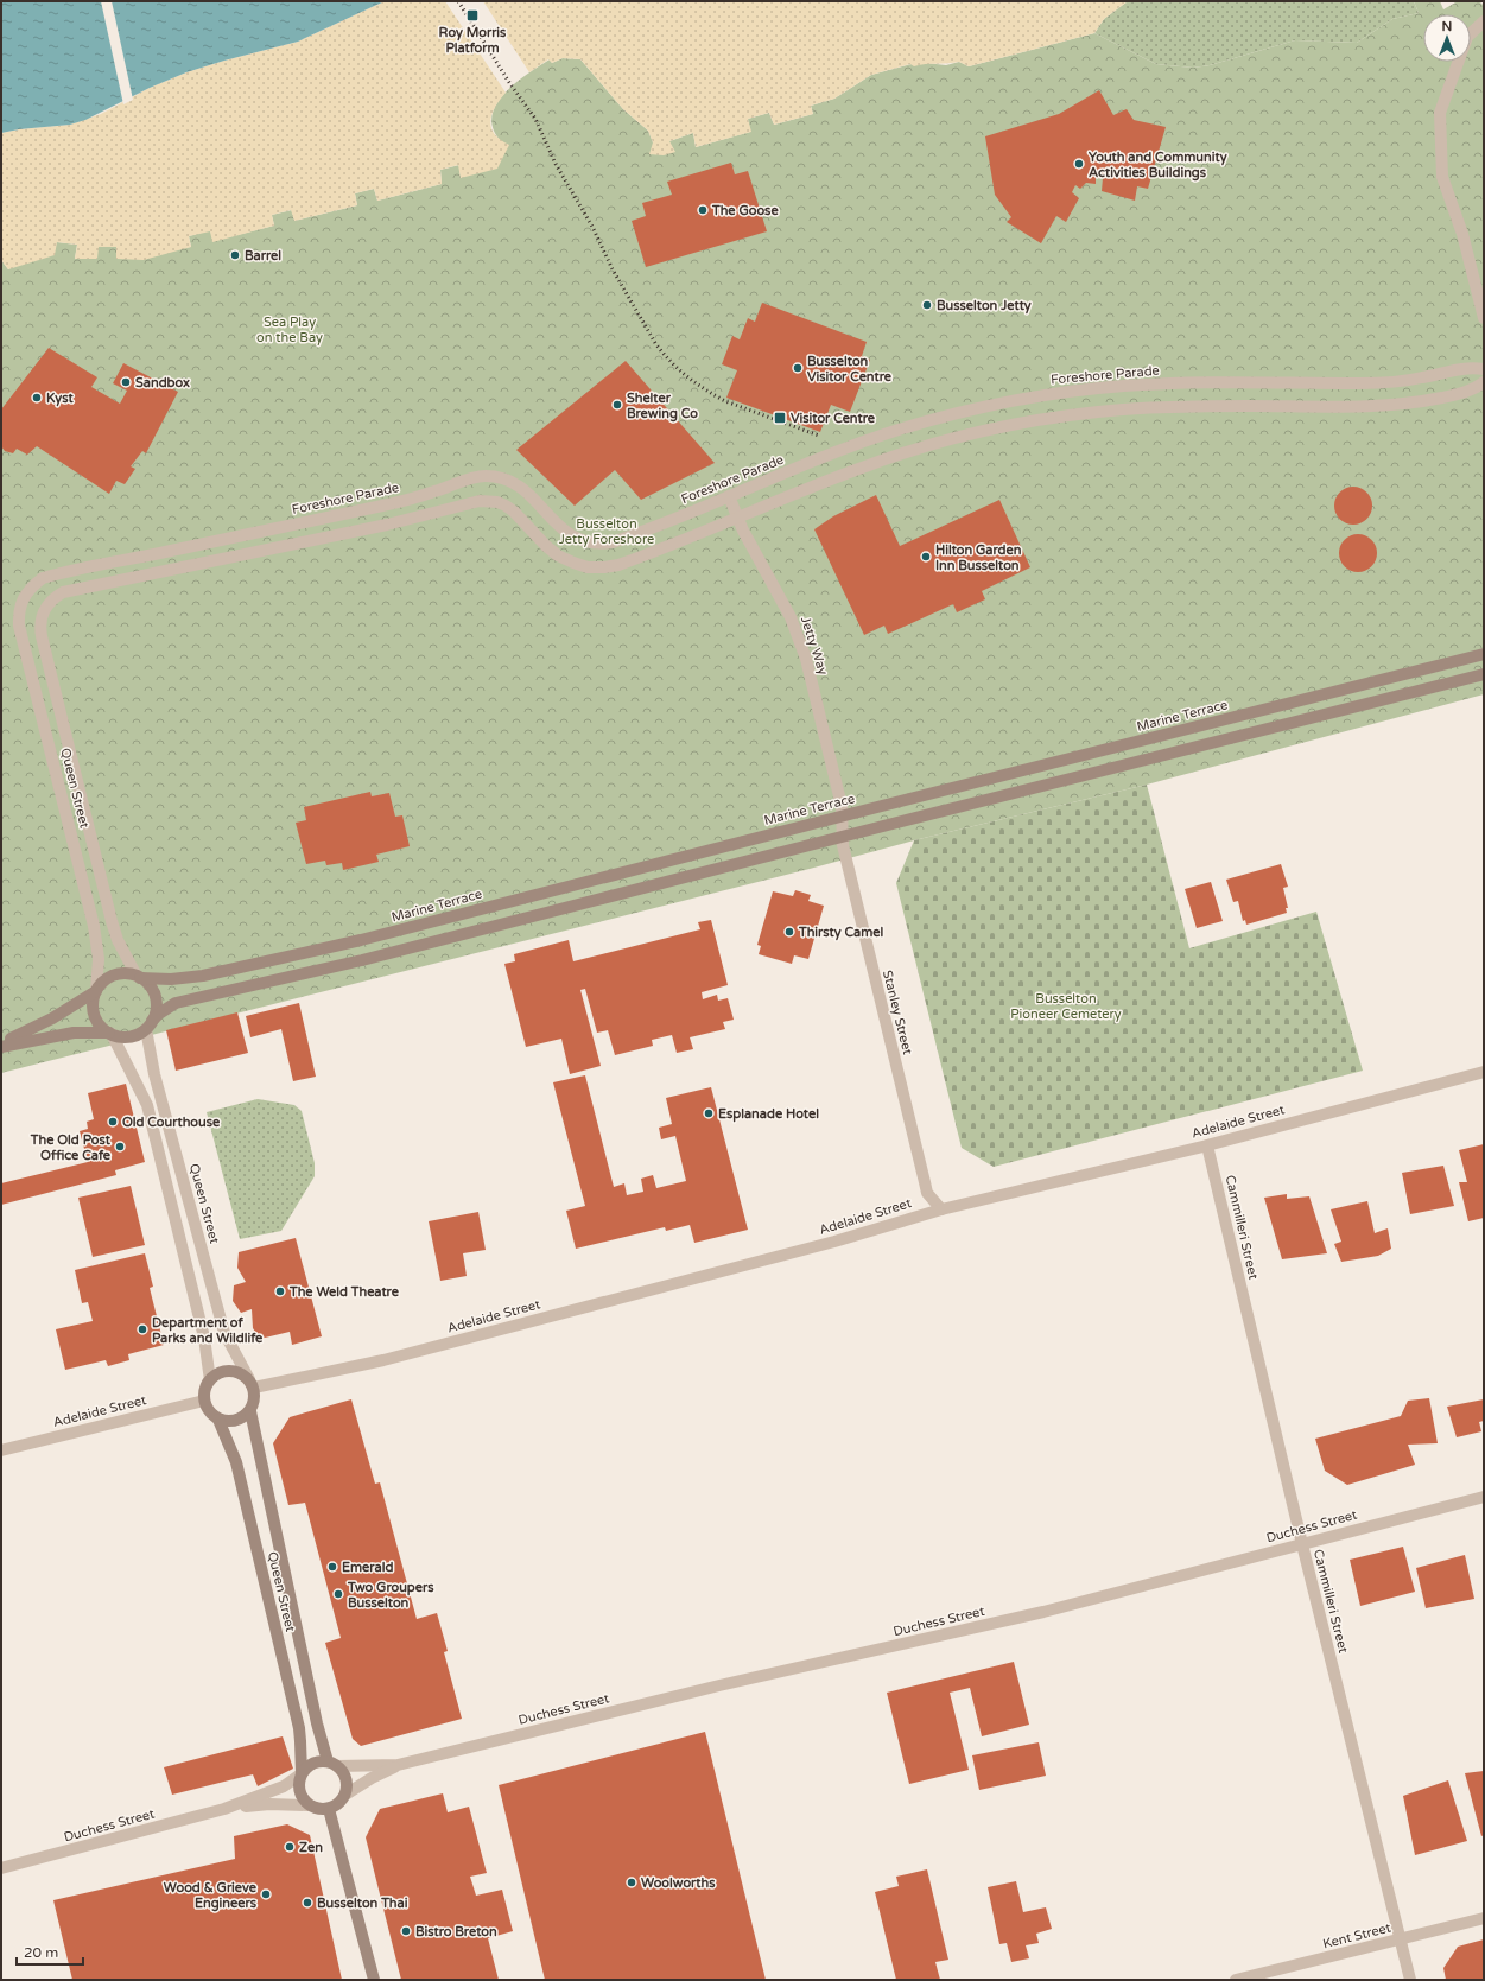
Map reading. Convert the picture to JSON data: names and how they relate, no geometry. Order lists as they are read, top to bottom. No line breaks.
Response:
{"streets":{"street":["Foreshore Parade","Jetty Way","Marine Terrace","Queen Street","Stanley Street","Adelaide Street","Cammilleri Street","Duchess Street","Kent Street"]},"crossings":[["Foreshore Parade","Jetty Way"],["Foreshore Parade","Queen Street"],["Jetty Way","Marine Terrace"],["Jetty Way","Queen Street"],["Jetty Way","Stanley Street"],["Marine Terrace","Queen Street"],["Marine Terrace","Stanley Street"],["Queen Street","Adelaide Street"],["Queen Street","Duchess Street"],["Stanley Street","Adelaide Street"],["Adelaide Street","Cammilleri Street"],["Cammilleri Street","Duchess Street"],["Cammilleri Street","Kent Street"]],"parks":["Sea Play on the Bay","Busselton Jetty Foreshore","Busselton Pioneer Cemetery"],"places":{"transit":["Roy Morris Platform","Visitor Centre"],"other":["Youth and Community Activities Buildings","The Goose","Barrel","Busselton Jetty","Busselton Visitor Centre","Sandbox","Kyst","Shelter Brewing Co","Hilton Garden Inn Busselton","Thirsty Camel","Esplanade Hotel","Old Courthouse","The Old Post Office Cafe","The Weld Theatre","Department of Parks and Wildlife","Emerald","Two Groupers Busselton","Zen","Woolworths","Wood & Grieve Engineers","Busselton Thai","Bistro Breton"]},"scale_bar":"20 m","north":"top"}
